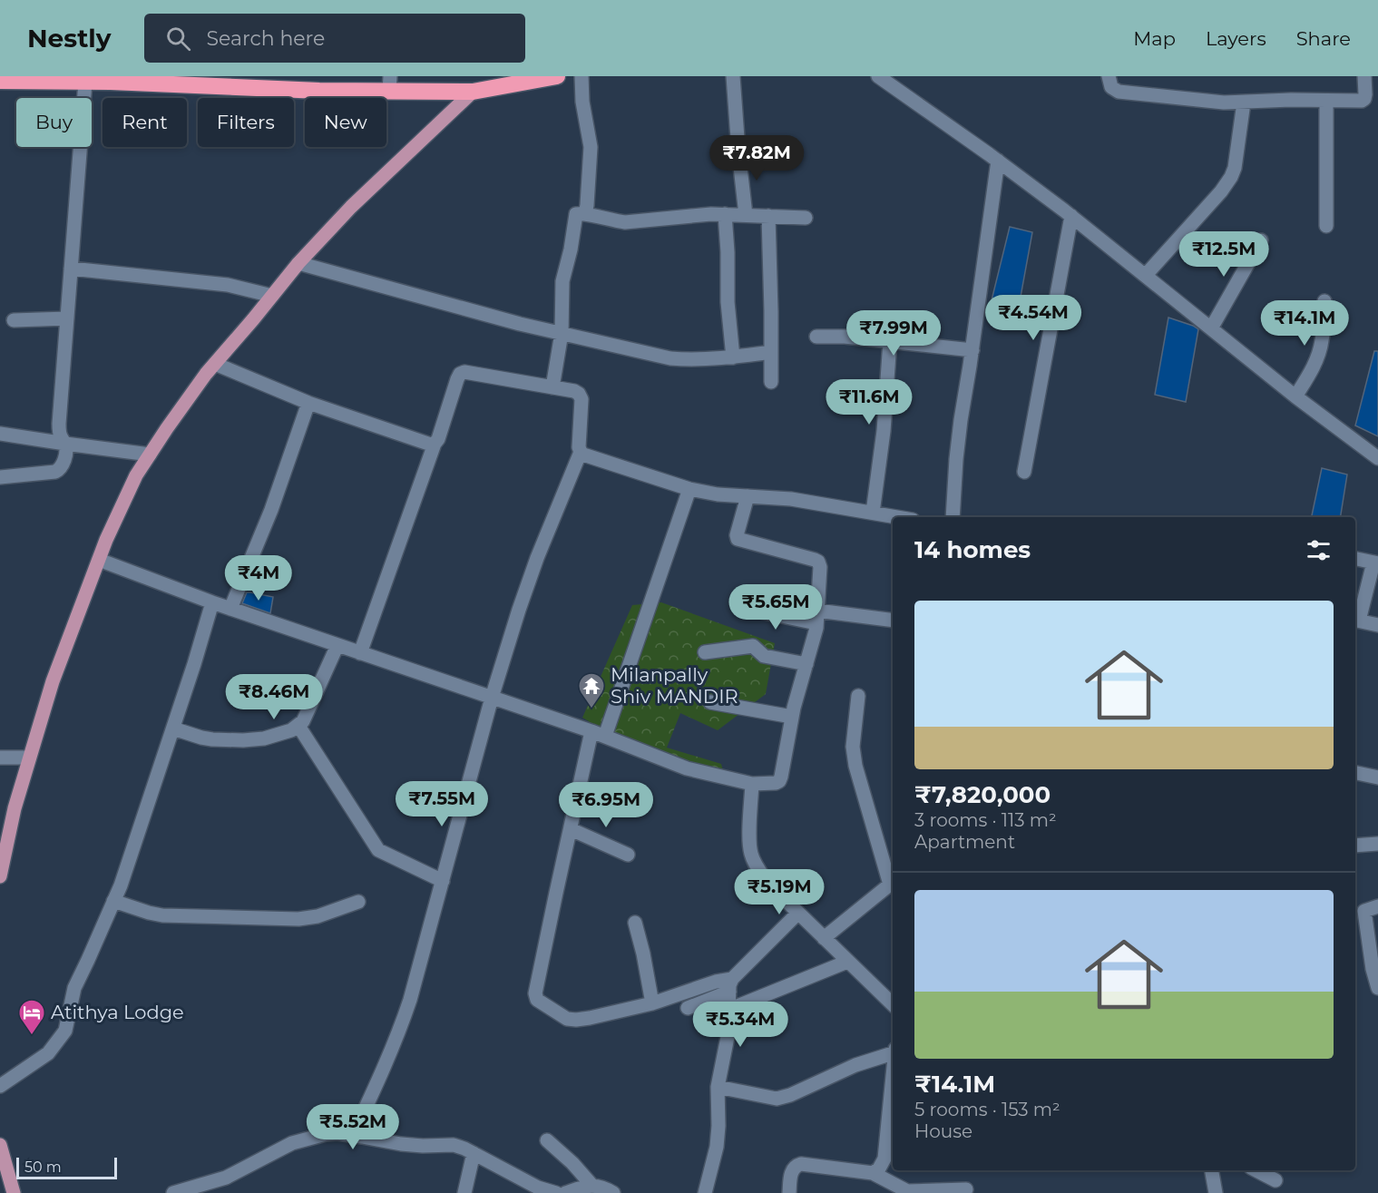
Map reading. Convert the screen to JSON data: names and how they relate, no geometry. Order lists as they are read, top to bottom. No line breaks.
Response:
{"places":{"temple":["Milanpally Shiv MANDIR"],"hotel":["Atithya Lodge"]},"scale_bar":"50 m","page":{"header":"Nestly","search":"Search here","nav":["Map","Layers","Share"],"chip":["Buy","Rent","Filters","New"],"price":["₹7.82M","₹12.5M","₹4.54M","₹14.1M","₹7.99M","₹11.6M","₹4M","₹5.65M","₹8.46M","₹7.55M","₹6.95M","₹5.19M","₹5.34M","₹5.52M"],"heading":"14 homes","list":[{"name":"₹7,820,000","note":"3 rooms · 113 m² · Apartment"},{"name":"₹14.1M","note":"5 rooms · 153 m² · House"}],"scale":"50 m"}}
